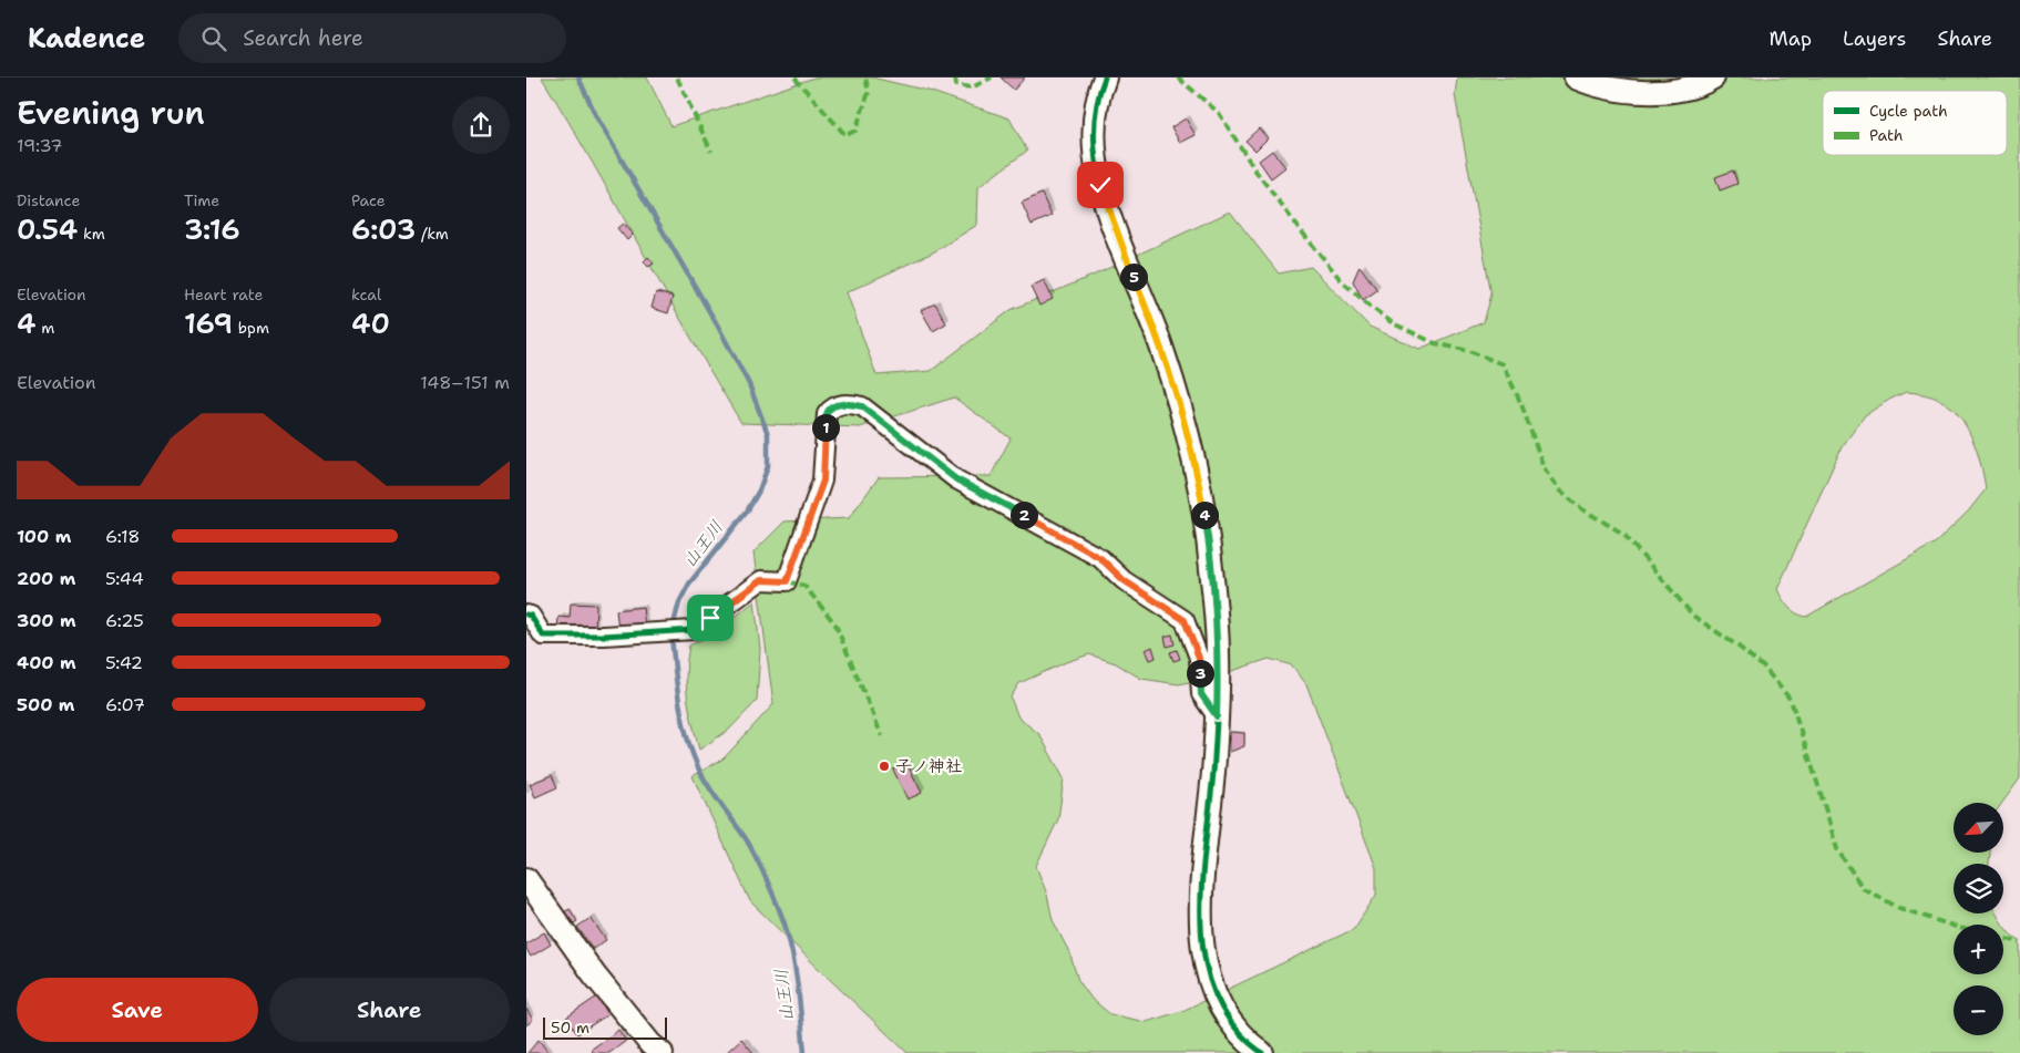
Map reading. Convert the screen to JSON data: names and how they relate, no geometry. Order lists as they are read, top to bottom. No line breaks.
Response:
{"water":["山王川"],"places":["子ノ神社"],"legend":["Cycle path","Path"],"scale_bar":"50 m","north":"bottom left","page":{"header":"Kadence","search":"Search here","nav":["Map","Layers","Share"],"heading":["Evening run","19:37"],"stats":[["Distance","0.54 km"],["Time","3:16"],["Pace","6:03 /km"],["Elevation","4 m"],["Heart rate","169 bpm"],["kcal","40"]],"pins":["5","1","2","4","3"],"chart":["Elevation","148–151 m"],"list":[{"name":"100 m","note":"6:18"},{"name":"200 m","note":"5:44"},{"name":"300 m","note":"6:25"},{"name":"400 m","note":"5:42"},{"name":"500 m","note":"6:07"}],"map_buttons":["+","−"],"buttons":["Save","Share"],"scale":"50 m"}}
